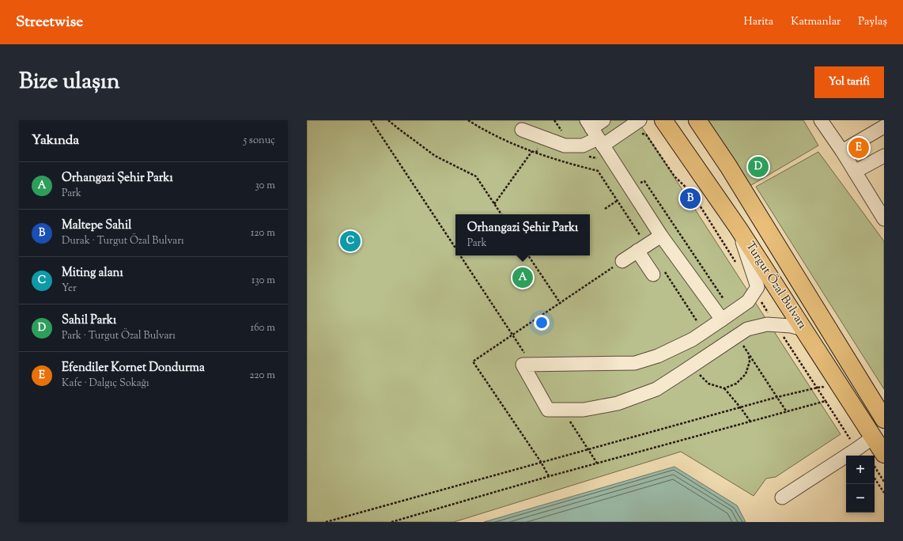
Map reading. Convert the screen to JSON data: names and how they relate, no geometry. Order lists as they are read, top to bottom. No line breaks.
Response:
{"streets":{"highway":["Turgut Özal Bulvarı"]},"page":{"header":"Streetwise","nav":["Harita","Katmanlar","Paylaş"],"title":"Bize ulaşın","buttons":"Yol tarifi","heading":["Yakında","5 sonuç"],"pins":["E","D","B","C","A"],"list":[{"mark":"A","name":"Orhangazi Şehir Parkı","note":"Park","value":"30 m"},{"mark":"B","name":"Maltepe Sahil","note":"Durak · Turgut Özal Bulvarı","value":"120 m"},{"mark":"C","name":"Miting alanı","note":"Yer","value":"130 m"},{"mark":"D","name":"Sahil Parkı","note":"Park · Turgut Özal Bulvarı","value":"160 m"},{"mark":"E","name":"Efendiler Kornet Dondurma","note":"Kafe · Dalgıç Sokağı","value":"220 m"}],"popup":["Orhangazi Şehir Parkı","Park"],"map_buttons":["+","−"]}}
